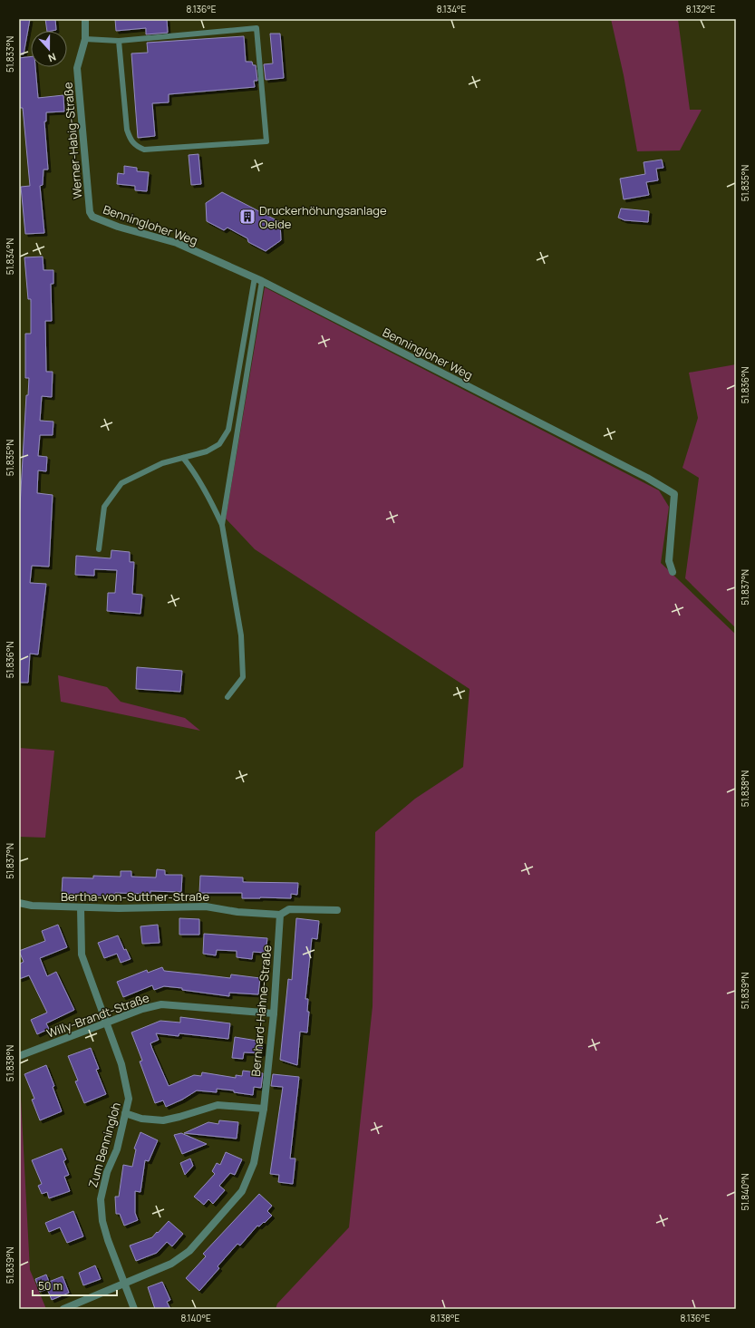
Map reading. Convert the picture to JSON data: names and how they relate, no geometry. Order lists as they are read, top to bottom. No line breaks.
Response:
{"streets":{"street":["Werner-Habig-Straße","Benningloher Weg","Bertha-von-Suttner-Straße","Bernhard-Hahne-Straße","Willy-Brandt-Straße","Zum Benningloh"]},"crossings":[["Werner-Habig-Straße","Benningloher Weg"],["Bertha-von-Suttner-Straße","Bernhard-Hahne-Straße"],["Bertha-von-Suttner-Straße","Zum Benningloh"],["Bernhard-Hahne-Straße","Willy-Brandt-Straße"],["Bernhard-Hahne-Straße","Zum Benningloh"],["Willy-Brandt-Straße","Zum Benningloh"]],"places":{"building":["Druckerhöhungsanlage Oelde"]},"scale_bar":"50 m","north":"bottom","coordinates":["8.136°E","8.134°E","8.132°E","51.833°N","51.835°N","51.834°N","51.836°N","51.837°N","51.838°N","51.839°N","51.840°N","8.140°E","8.138°E"]}
